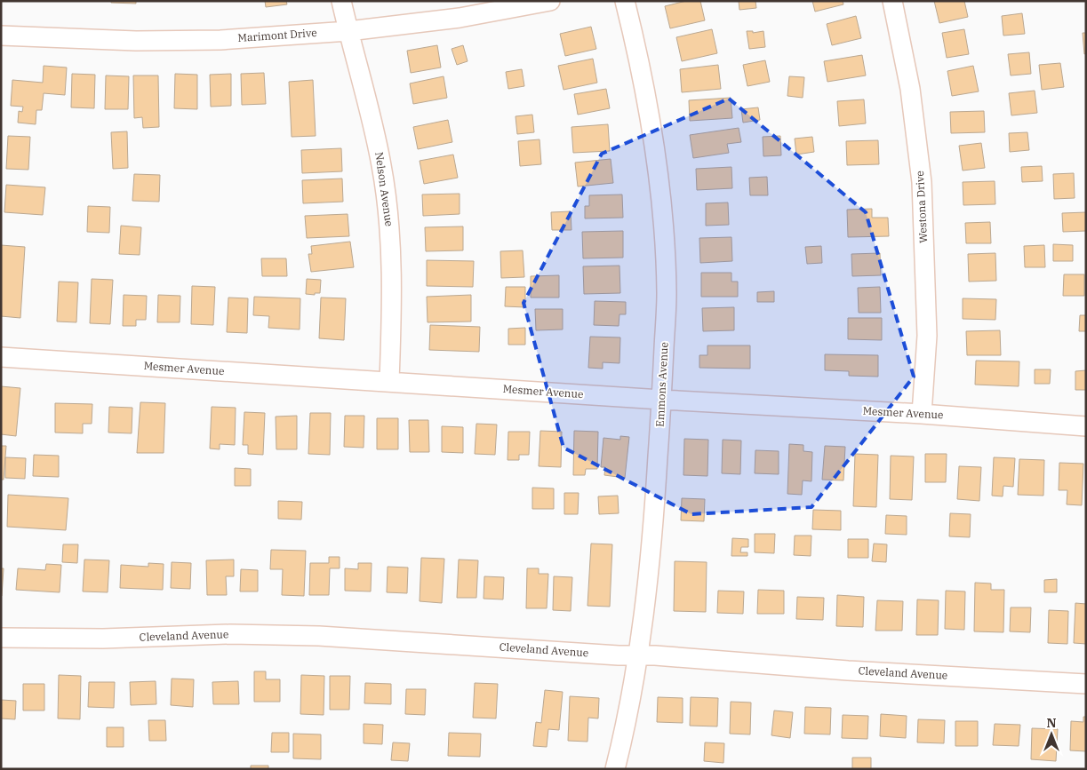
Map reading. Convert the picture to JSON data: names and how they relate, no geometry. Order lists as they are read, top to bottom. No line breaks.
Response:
{"streets":{"street":["Marimont Drive","Nelson Avenue","Westona Drive","Mesmer Avenue","Emmons Avenue","Cleveland Avenue"]},"crossings":[["Marimont Drive","Nelson Avenue"],["Nelson Avenue","Mesmer Avenue"],["Westona Drive","Mesmer Avenue"],["Mesmer Avenue","Emmons Avenue"],["Emmons Avenue","Cleveland Avenue"]],"north":"top"}
